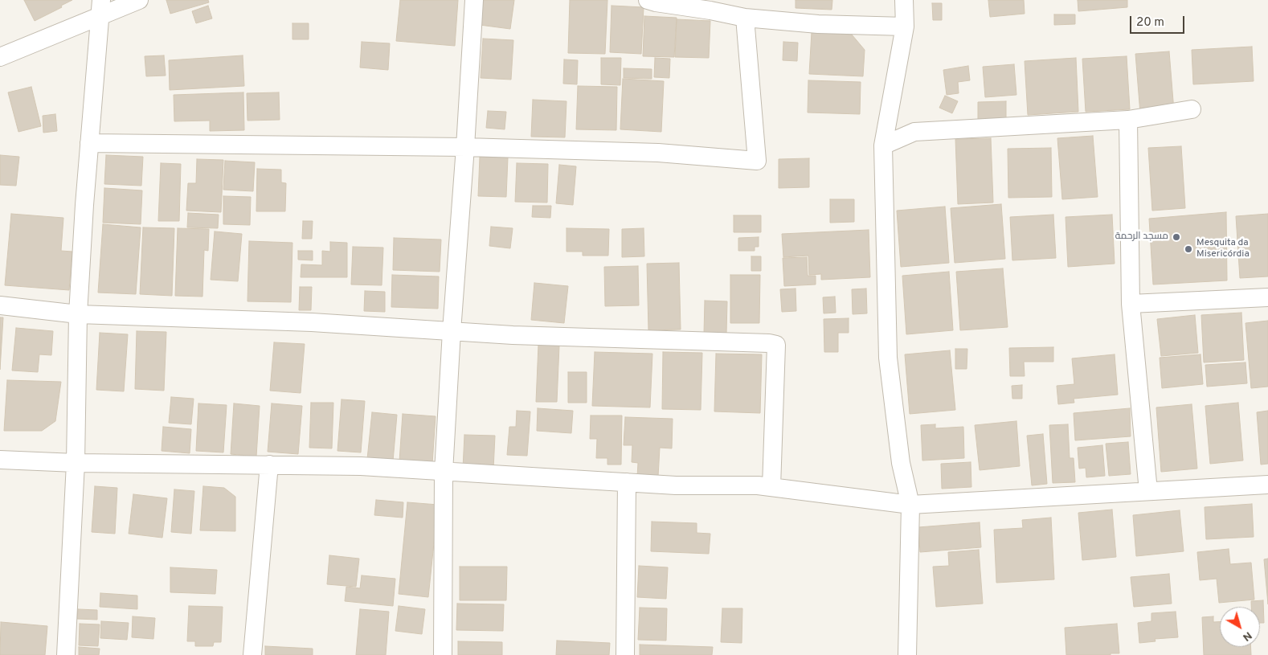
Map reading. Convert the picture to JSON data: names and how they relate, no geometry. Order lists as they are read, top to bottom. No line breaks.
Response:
{"places":["مسجد الرحمة","Mesquita da Misericórdia"],"scale_bar":"20 m","north":"bottom right"}
